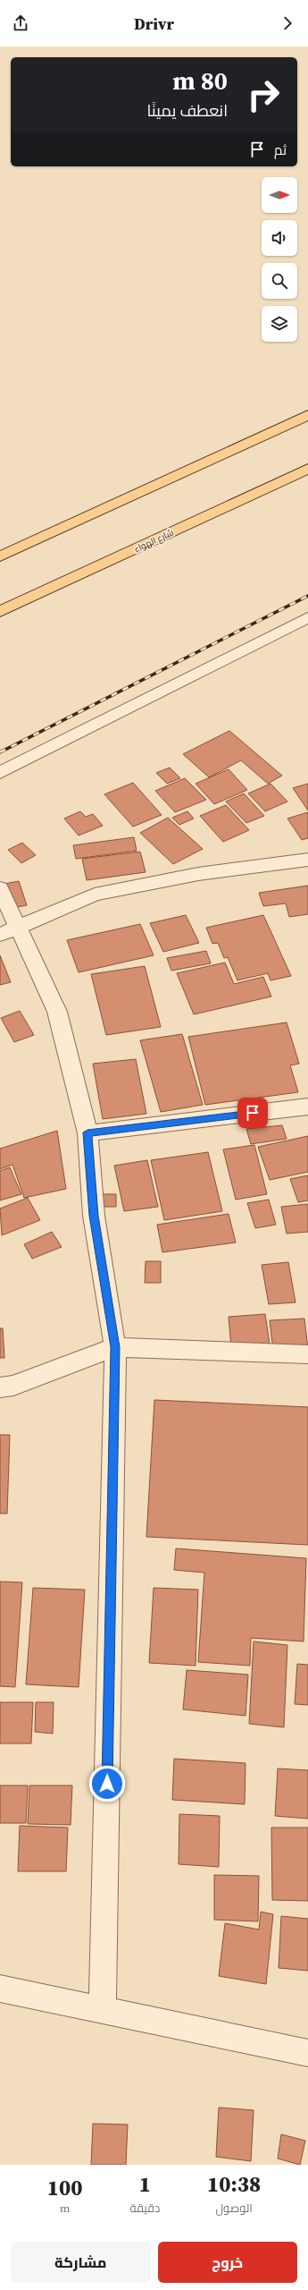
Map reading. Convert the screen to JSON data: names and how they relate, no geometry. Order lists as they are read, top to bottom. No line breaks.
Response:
{"streets":{"main road":["شارع الهواء"]},"north":"right","page":{"header":"Drivr","turn":["80 m","انعطف يمينًا"],"then":"ثم","eta":["10:38","الوصول","1","دقيقة","100","m"],"buttons":["خروج","مشاركة"]}}
